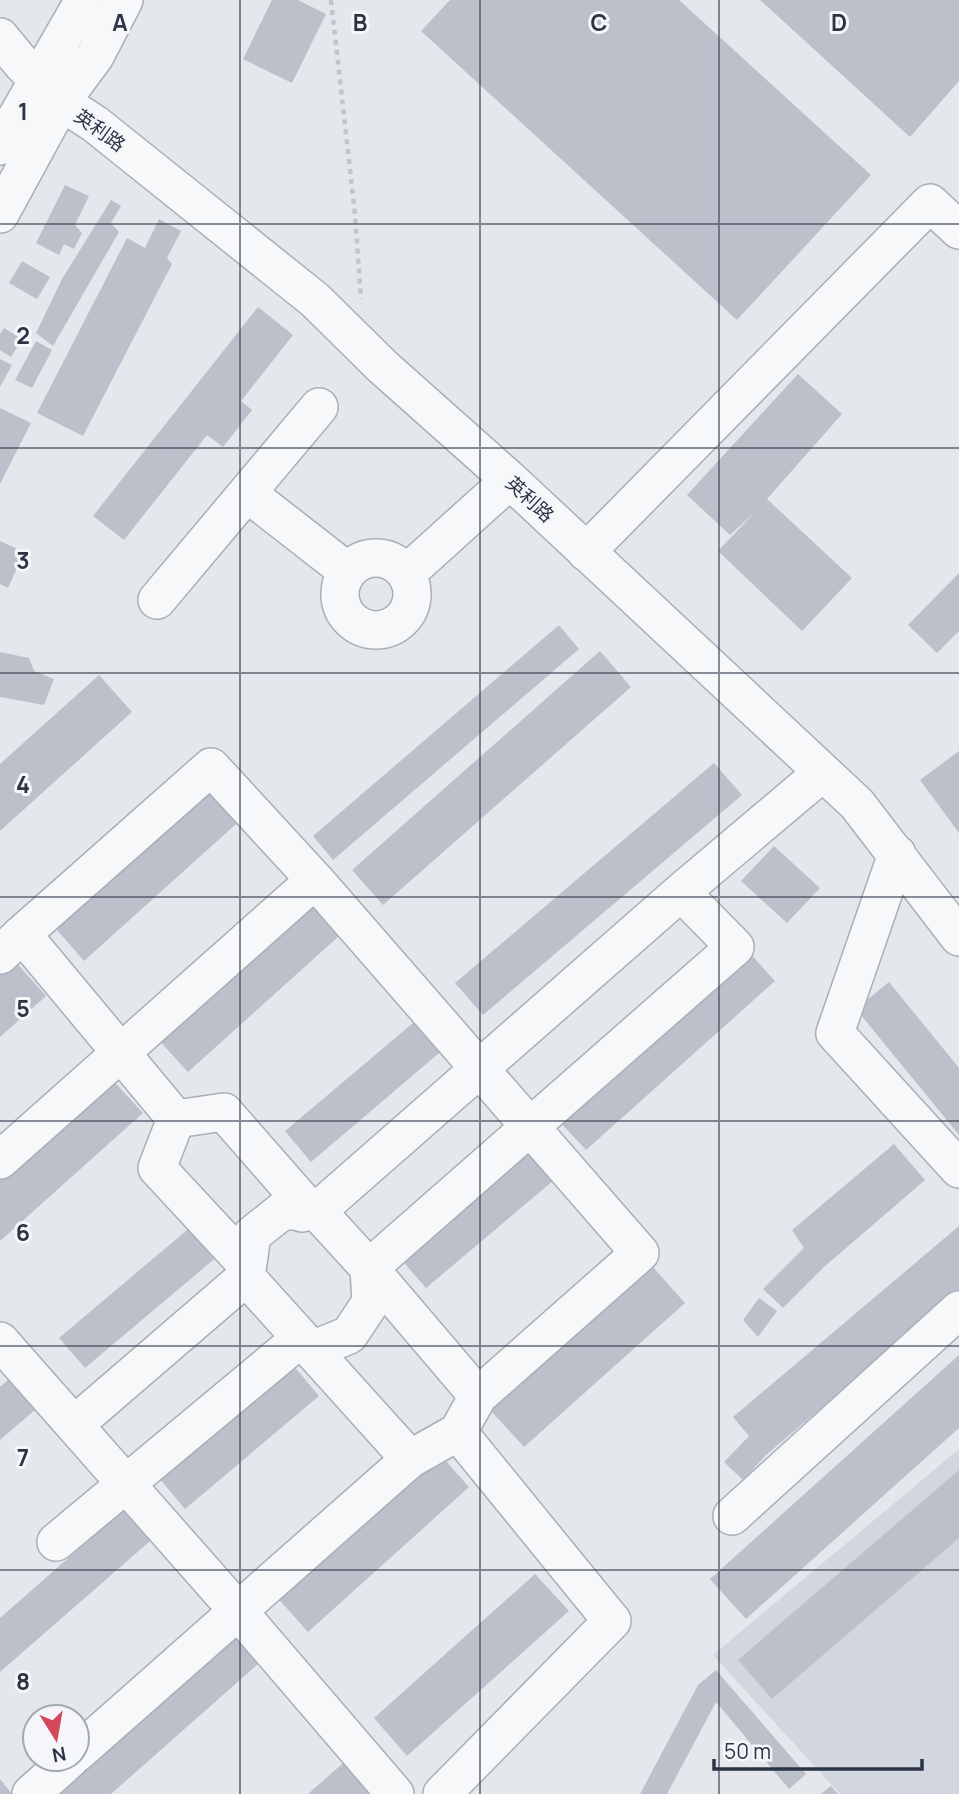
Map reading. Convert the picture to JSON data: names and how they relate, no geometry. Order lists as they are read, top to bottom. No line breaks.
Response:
{"streets":{"street":["英利路"]},"scale_bar":"50 m","north":"bottom","grid":{"columns":["A","B","C","D"],"rows":["1","2","3","4","5","6","7","8"]}}
